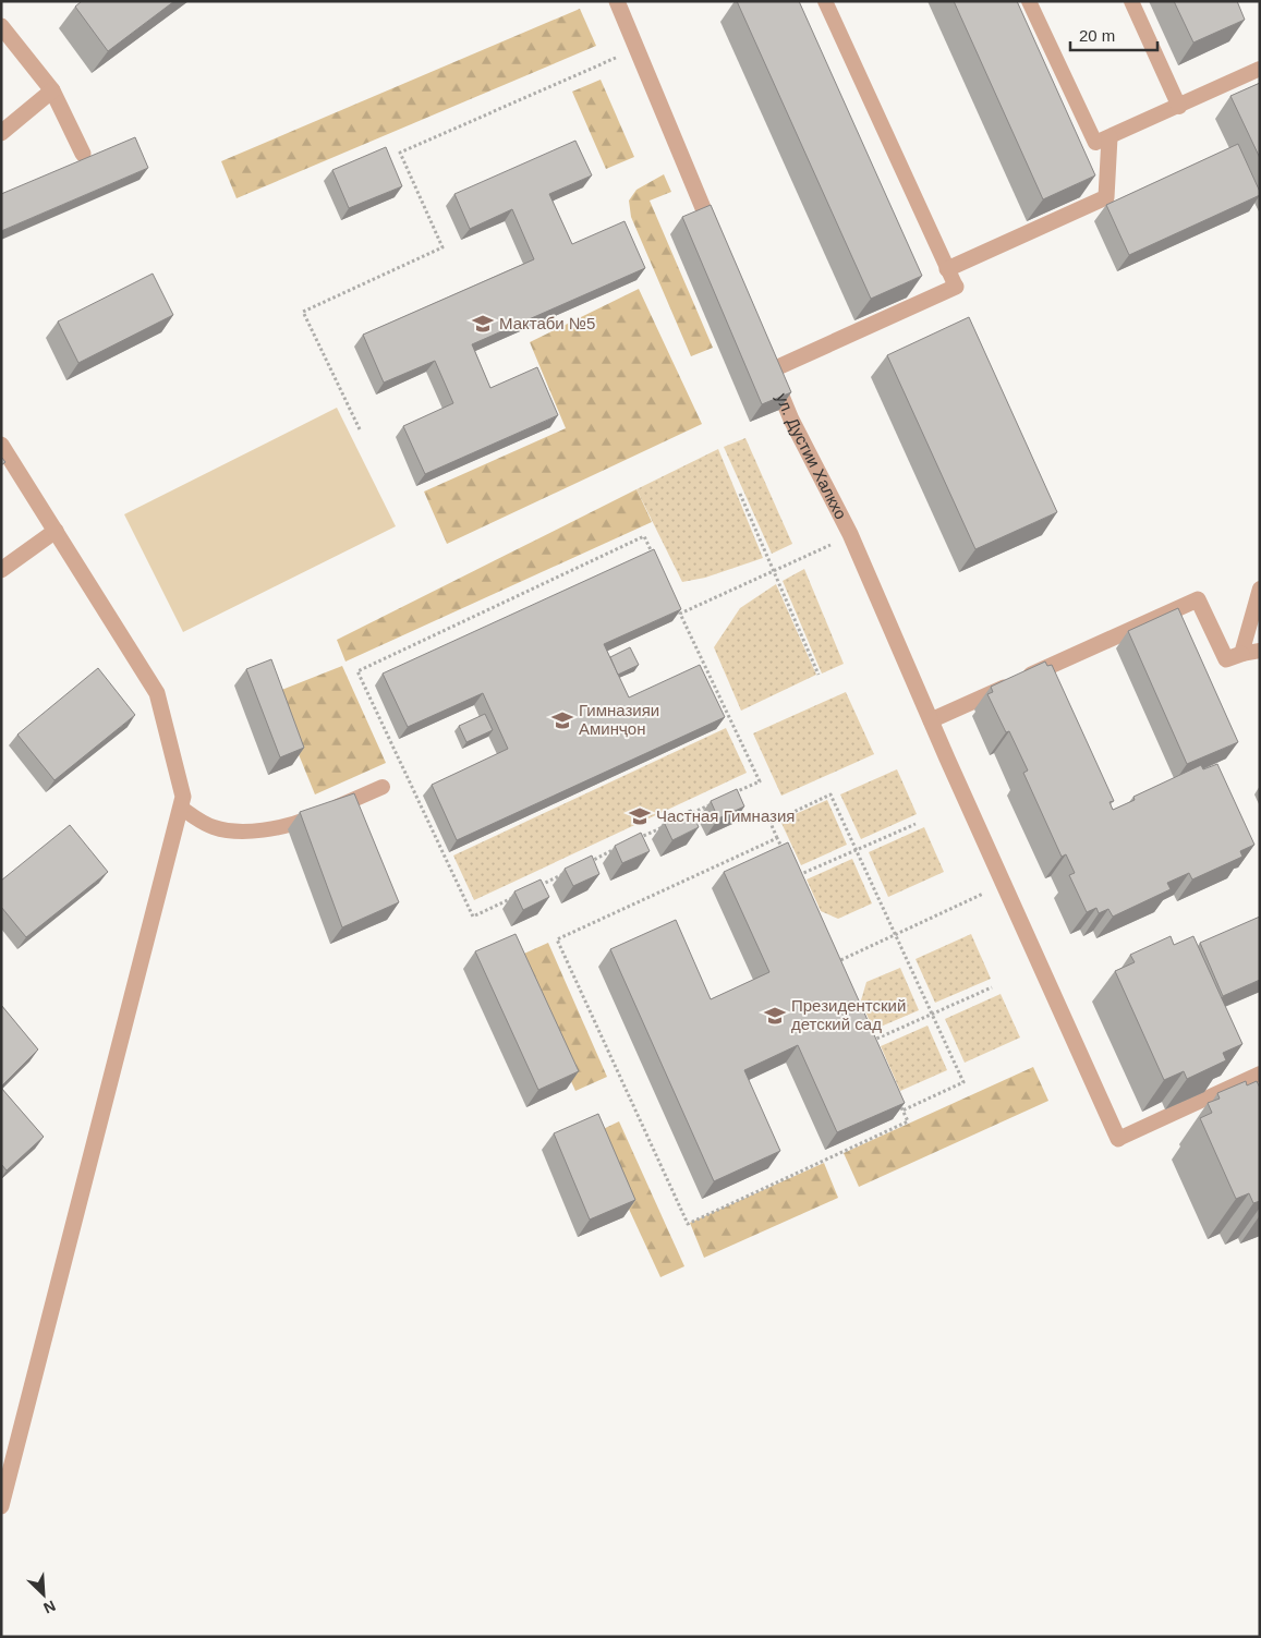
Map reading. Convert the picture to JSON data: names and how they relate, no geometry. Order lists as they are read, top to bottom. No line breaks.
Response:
{"streets":{"street":["ул. Дустии Халкхо"]},"places":{"school or university":["Мактаби №5","Гимназияи Аминҷон","Частная Гимназия","Президентский детский сад"]},"scale_bar":"20 m","north":"bottom right"}
